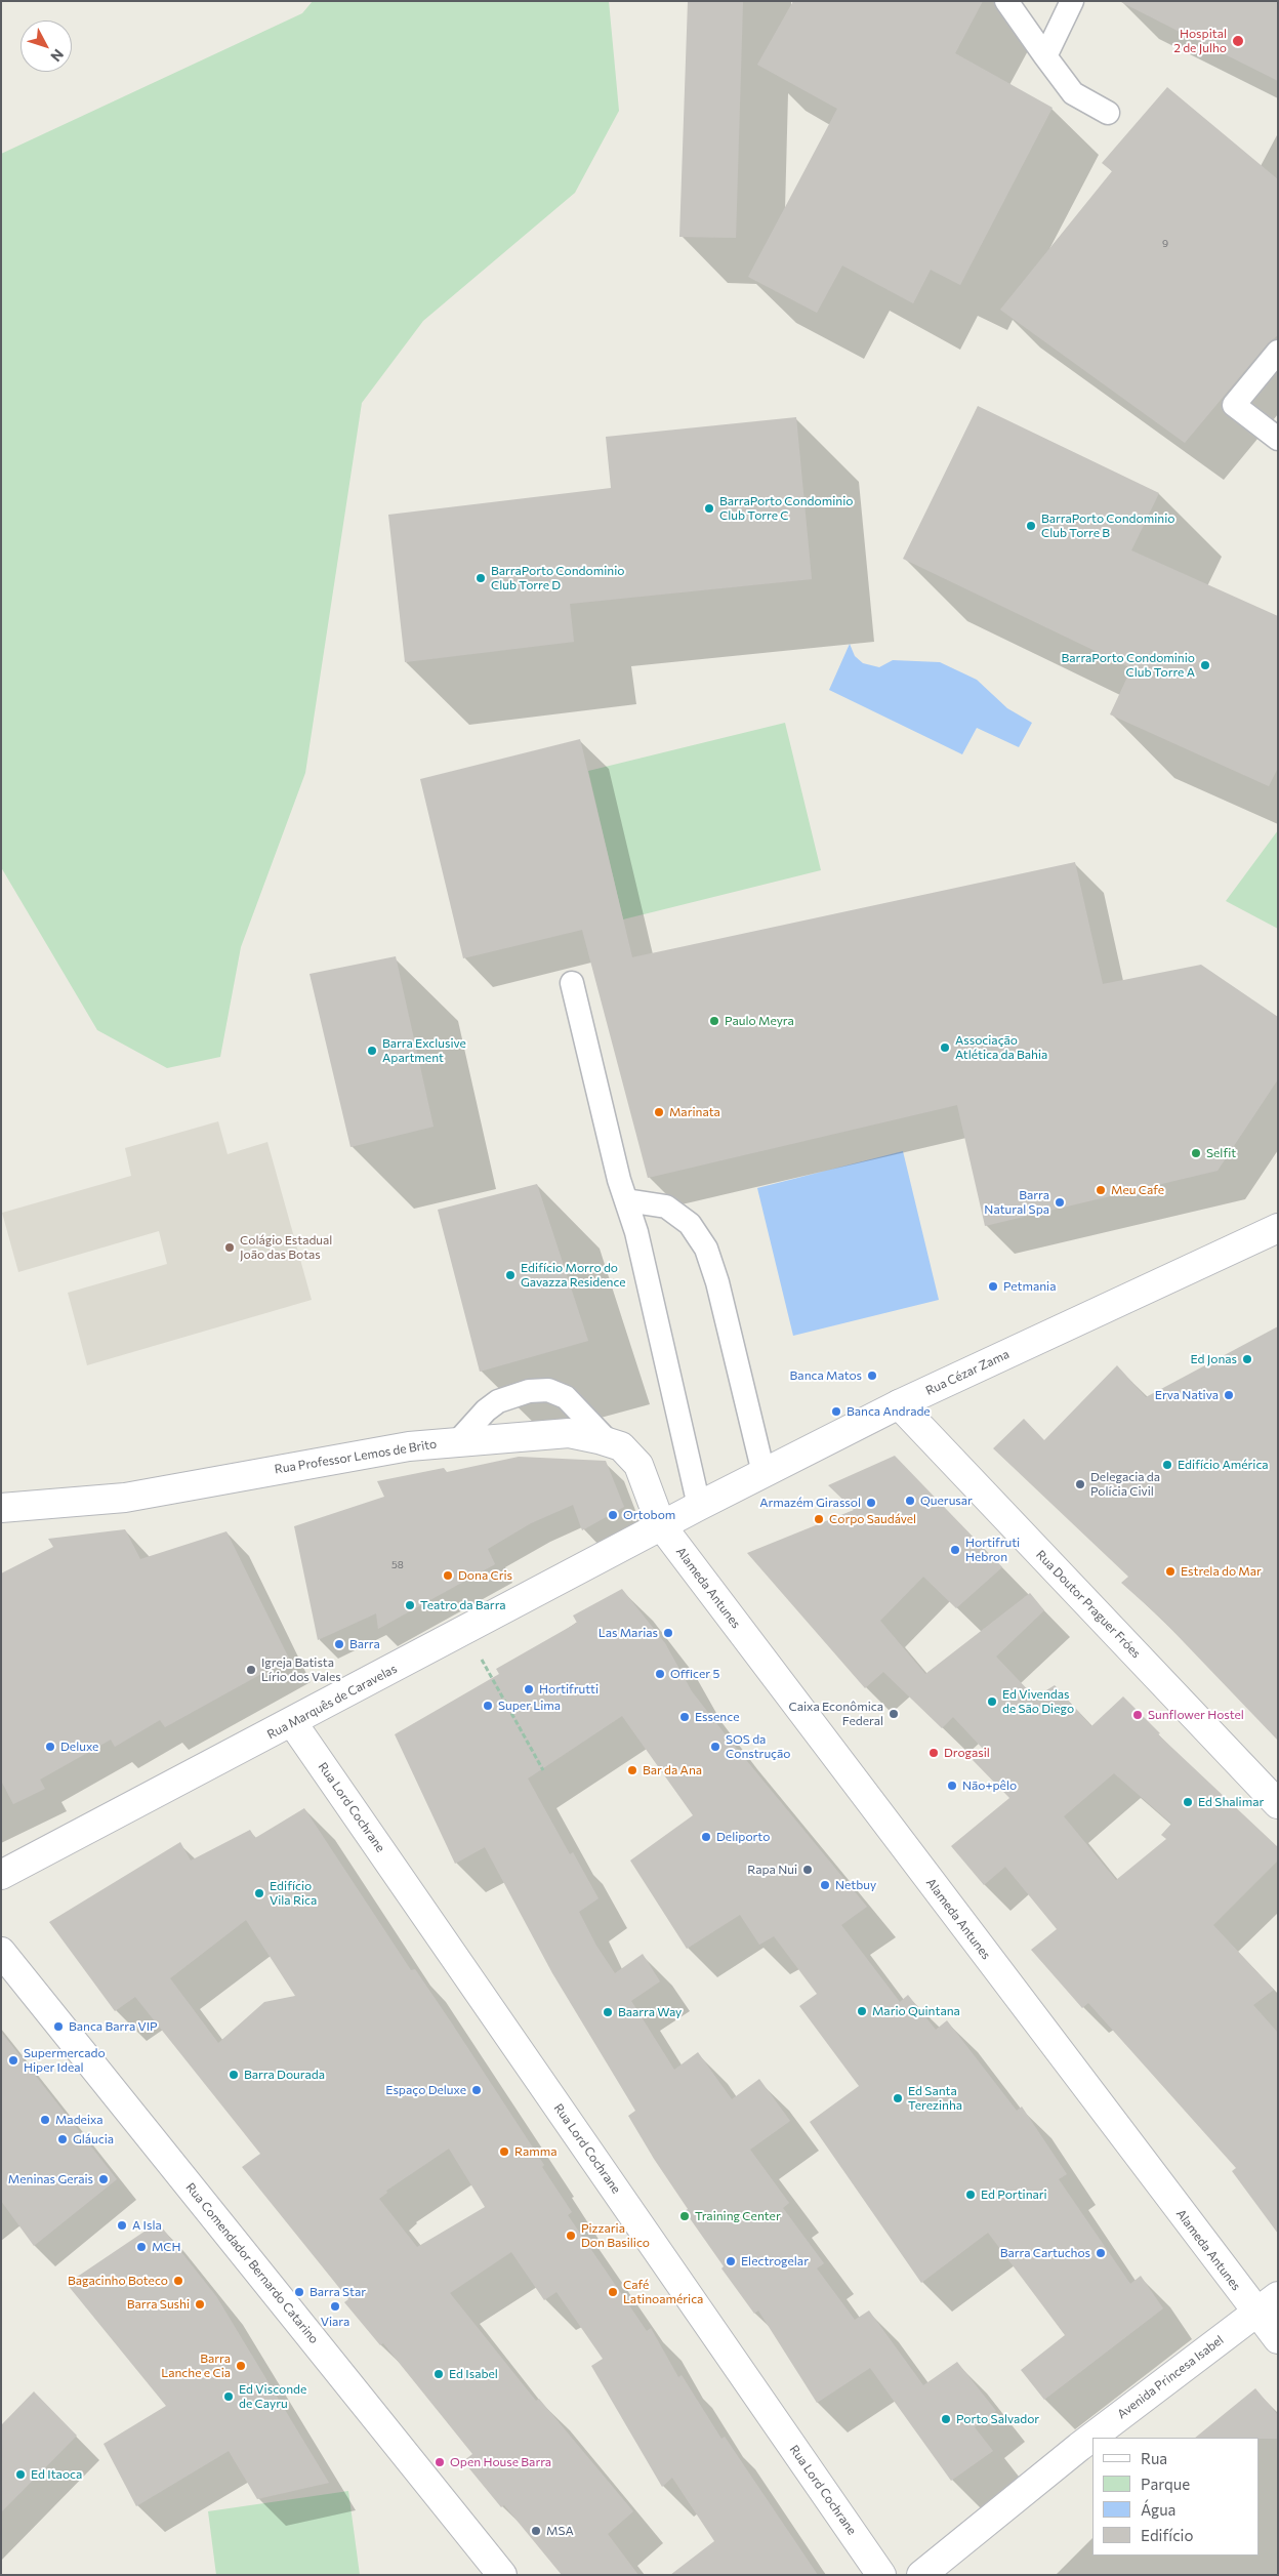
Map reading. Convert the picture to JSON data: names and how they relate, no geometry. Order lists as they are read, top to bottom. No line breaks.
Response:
{"streets":{"street":["Rua Cézar Zama","Rua Professor Lemos de Brito","Alameda Antunes","Rua Doutor Praguer Fróes","Rua Marquês de Caravelas","Rua Lord Cochrane","Rua Comendador Bernardo Catarino","Avenida Princesa Isabel"]},"crossings":[["Rua Cézar Zama","Rua Professor Lemos de Brito"],["Rua Cézar Zama","Alameda Antunes"],["Rua Cézar Zama","Rua Doutor Praguer Fróes"],["Rua Cézar Zama","Rua Marquês de Caravelas"],["Rua Professor Lemos de Brito","Alameda Antunes"],["Rua Professor Lemos de Brito","Rua Marquês de Caravelas"],["Alameda Antunes","Rua Marquês de Caravelas"],["Alameda Antunes","Avenida Princesa Isabel"],["Rua Marquês de Caravelas","Rua Lord Cochrane"]],"places":["Hospital 2 de Julho","BarraPorto Condominio Club Torre C","BarraPorto Condominio Club Torre B","BarraPorto Condominio Club Torre D","BarraPorto Condominio Club Torre A","Paulo Meyra","Associação Atlética da Bahia","Barra Exclusive Apartment","Marinata","Selfit","Meu Cafe","Barra Natural Spa","Colágio Estadual João das Botas","Edifício Morro do Gavazza Residence","Petmania","Ed Jonas","Banca Matos","Erva Nativa","Banca Andrade","Edifício América","Delegacia da Polícia Civil","Querusar","Armazém Girassol","Ortobom","Corpo Saudável","Hortifruti Hebron","Estrela do Mar","Dona Cris","Teatro da Barra","Las Marias","Barra","Igreja Batista Lírio dos Vales","Officer 5","Hortifrutti","Ed Vivendas de São Diego","Super Lima","Caixa Econômica Federal","Sunflower Hostel","Essence","Deluxe","SOS da Construção","Drogasil","Bar da Ana","Não+pêlo","Ed Shalimar","Deliporto","Rapa Nui","Netbuy","Edifício Vila Rica","Mario Quintana","Baarra Way","Banca Barra VIP","Supermercado Hiper Ideal","Barra Dourada","Espaço Deluxe","Ed Santa Terezinha","Madeixa","Gláucia","Ramma","Meninas Gerais","Ed Portinari","Training Center","A Isla","Pizzaria Don Basilico","MCH","Barra Cartuchos","Electrogelar","Bagacinho Boteco","Barra Star","Café Latinoamérica","Barra Sushi","Viara","Barra Lanche e Cia","Ed Isabel","Ed Visconde de Cayru","Porto Salvador","Open House Barra","Ed Itaoca","MSA"],"house_numbers":["9","58"],"legend":["Rua","Parque","Água","Edifício"],"north":"bottom right"}
